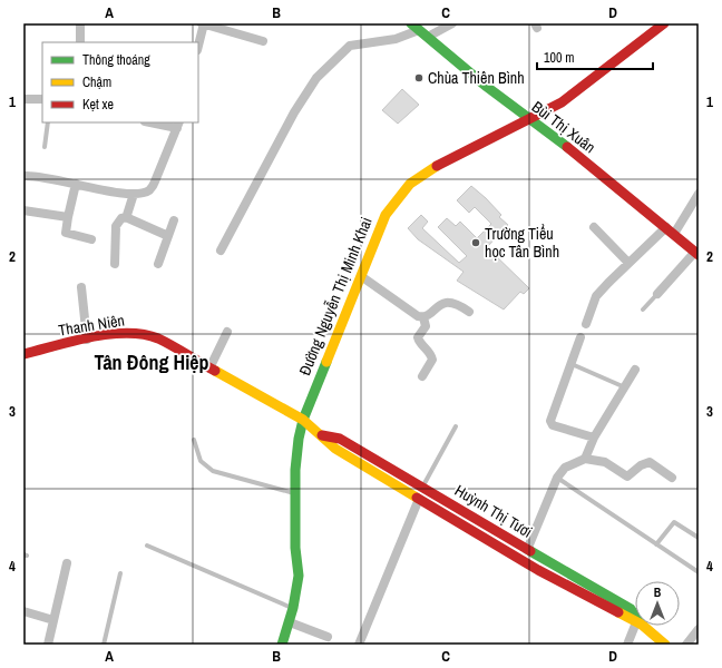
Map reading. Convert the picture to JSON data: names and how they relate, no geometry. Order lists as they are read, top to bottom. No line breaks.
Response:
{"streets":{"main road":["Bùi Thị Xuân","Đường Nguyễn Thị Minh Khai","Thanh Niên","Huỳnh Thị Tươi"]},"crossings":[["Bùi Thị Xuân","Đường Nguyễn Thị Minh Khai"],["Đường Nguyễn Thị Minh Khai","Thanh Niên"],["Đường Nguyễn Thị Minh Khai","Huỳnh Thị Tươi"],["Thanh Niên","Huỳnh Thị Tươi"]],"districts":["Tân Đông Hiệp"],"places":["Chùa Thiên Bình","Trường Tiểu học Tân Bình"],"legend":["Thông thoáng","Chậm","Kẹt xe"],"scale_bar":"100 m","north":"top","grid":{"columns":["A","B","C","D"],"rows":["1","2","3","4"]}}
